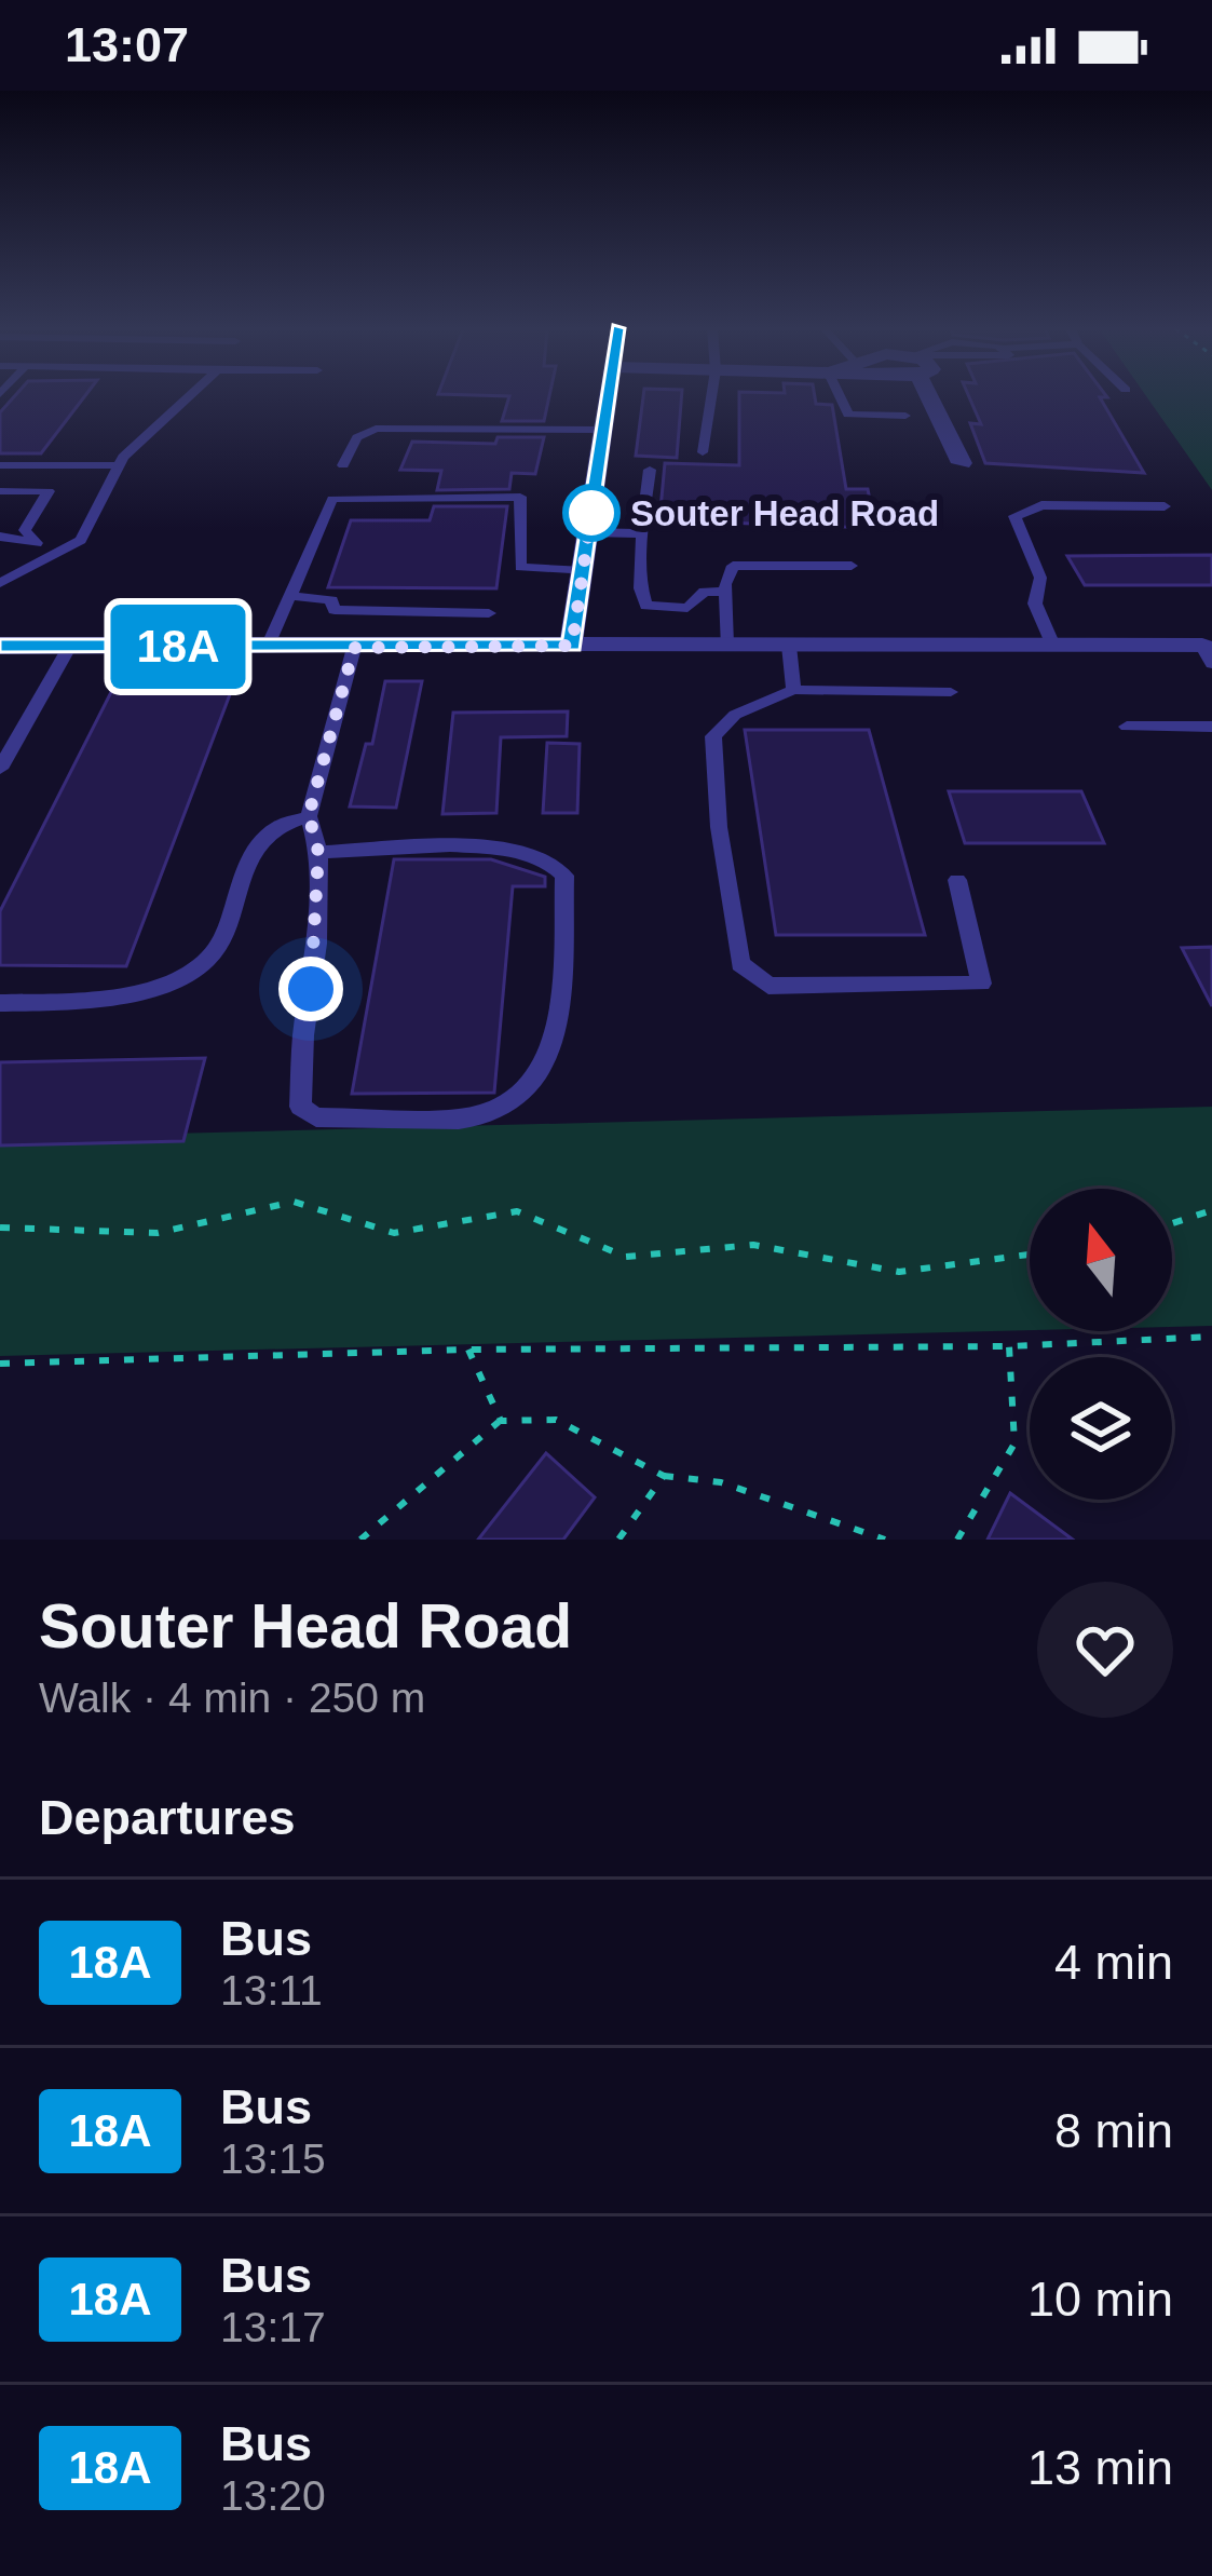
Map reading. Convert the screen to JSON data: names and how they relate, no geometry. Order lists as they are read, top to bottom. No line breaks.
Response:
{"places":["Souter Head Road"],"lines":["bus line 18A"],"north":"top","page":{"status":"13:07","on_map":"18A","heading":[["Souter Head Road","Walk · 4 min · 250 m"],"Departures"],"list":[{"mark":"18A","name":"Bus","note":"13:11","value":"4 min"},{"mark":"18A","name":"Bus","note":"13:15","value":"8 min"},{"mark":"18A","name":"Bus","note":"13:17","value":"10 min"},{"mark":"18A","name":"Bus","note":"13:20","value":"13 min"}]}}
